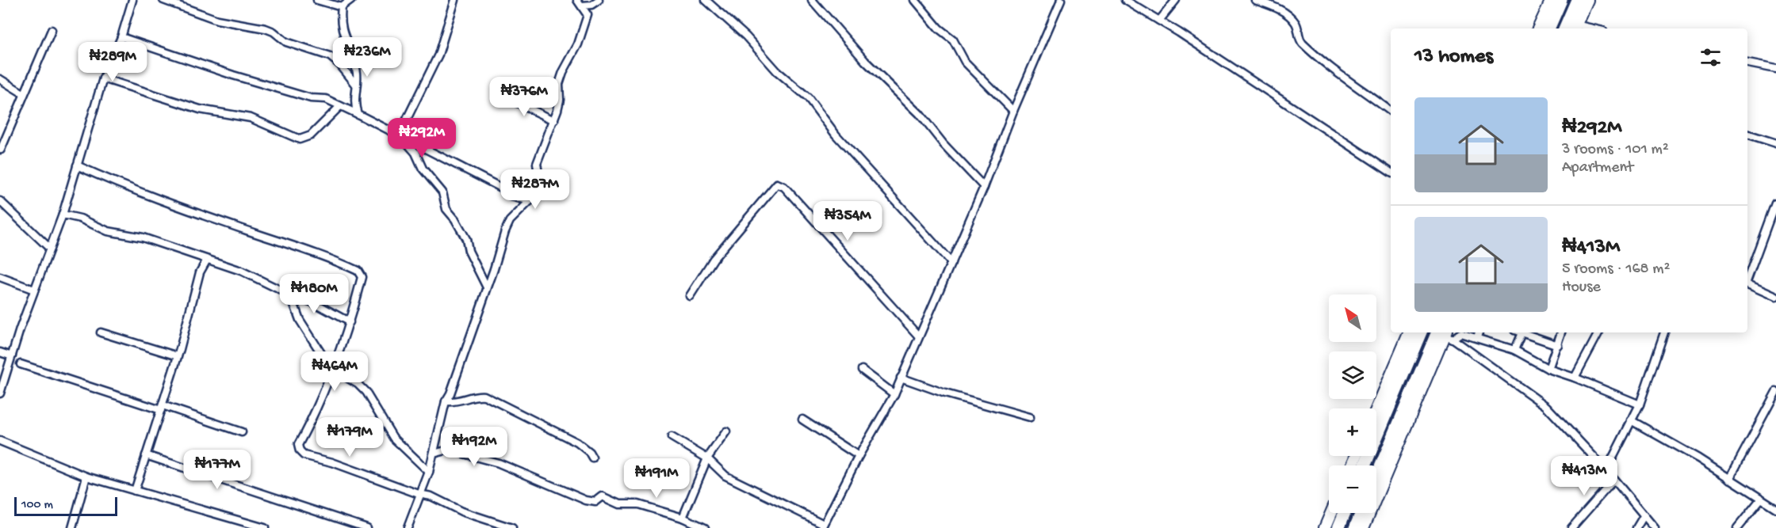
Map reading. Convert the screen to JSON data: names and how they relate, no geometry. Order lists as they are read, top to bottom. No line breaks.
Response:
{"scale_bar":"100 m","north":"top left","page":{"heading":"13 homes","price":["₦236M","₦289M","₦376M","₦292M","₦287M","₦354M","₦180M","₦464M","₦179M","₦192M","₦177M","₦413M","₦191M"],"list":[{"name":"₦292M","note":"3 rooms · 101 m² · Apartment"},{"name":"₦413M","note":"5 rooms · 168 m² · House"}],"map_buttons":["+","−"],"scale":"100 m"}}
